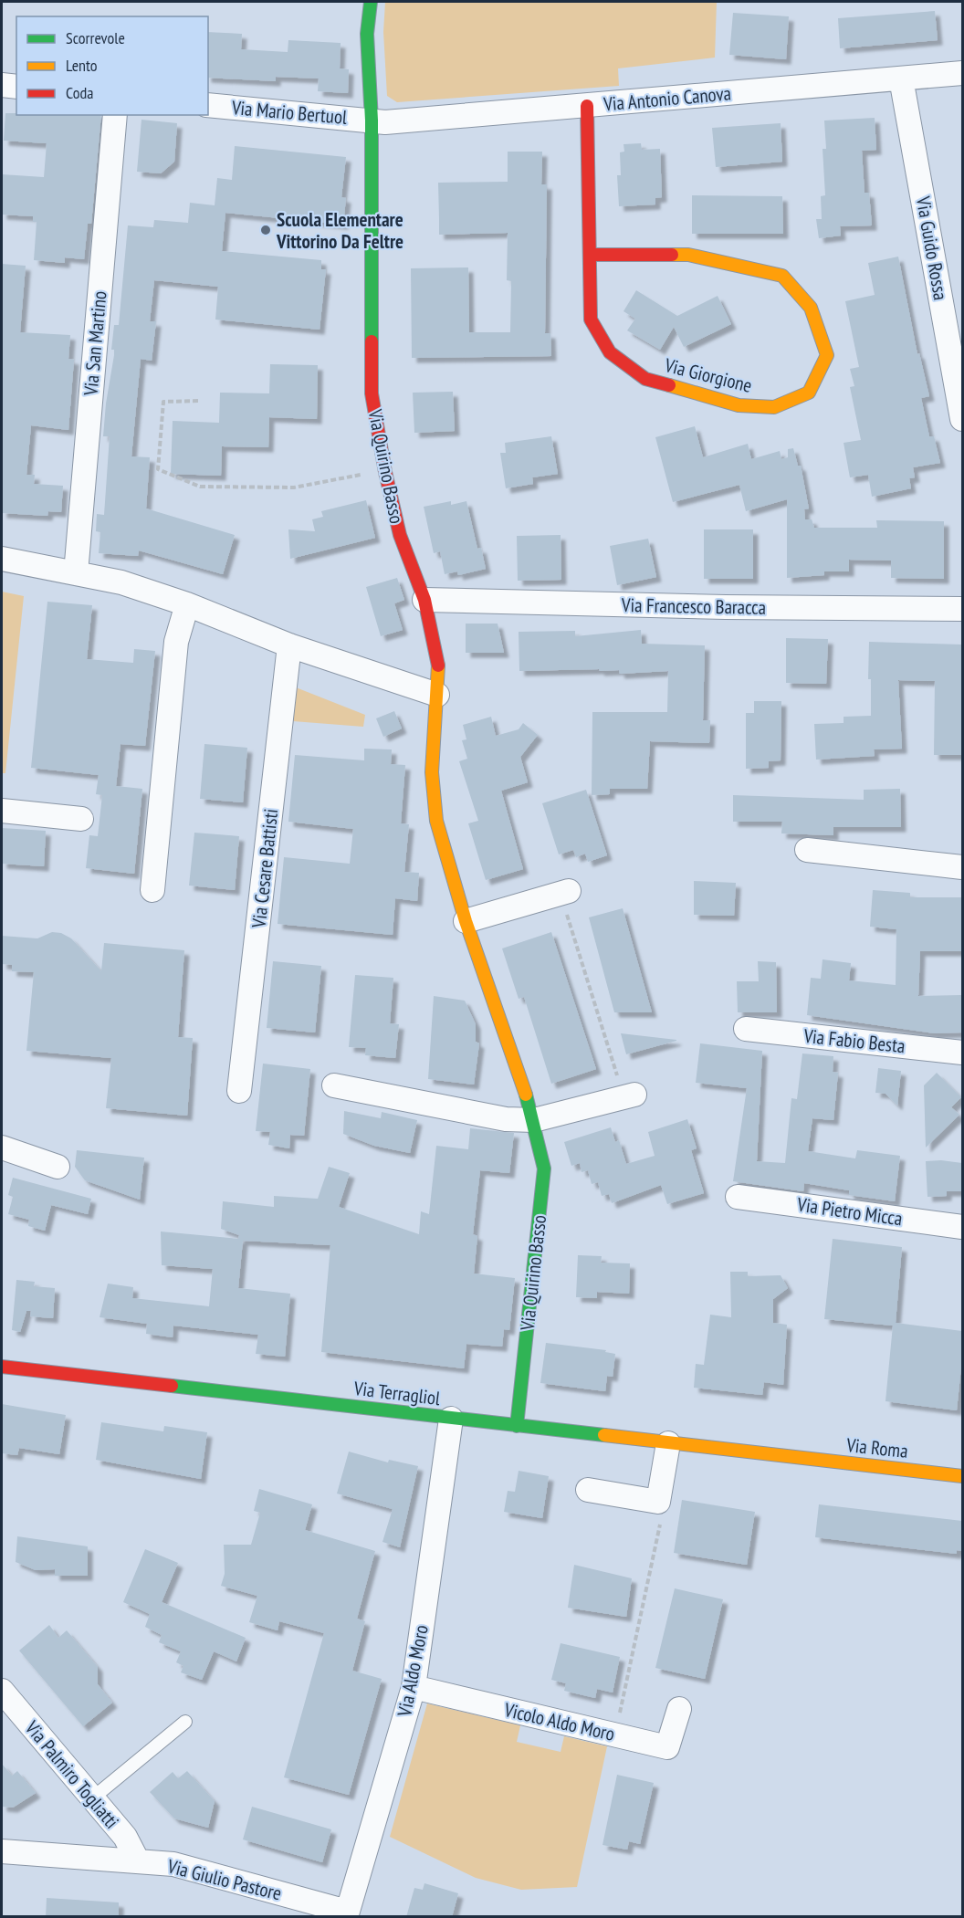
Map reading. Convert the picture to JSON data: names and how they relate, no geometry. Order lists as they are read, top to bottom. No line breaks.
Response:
{"streets":{"street":["Via Antonio Canova","Via Mario Bertuol","Via Guido Rossa","Via San Martino","Via Giorgione","Via Quirino Basso","Via Francesco Baracca","Via Cesare Battisti","Via Fabio Besta","Via Pietro Micca","Via Terragliol","Via Roma","Via Aldo Moro","Vicolo Aldo Moro","Via Palmiro Togliatti","Via Giulio Pastore"]},"crossings":[["Via Antonio Canova","Via Mario Bertuol"],["Via Antonio Canova","Via Guido Rossa"],["Via Antonio Canova","Via Giorgione"],["Via Antonio Canova","Via Quirino Basso"],["Via Mario Bertuol","Via Quirino Basso"],["Via Quirino Basso","Via Francesco Baracca"],["Via Quirino Basso","Via Terragliol"],["Via Terragliol","Via Roma"],["Via Terragliol","Via Aldo Moro"],["Via Aldo Moro","Vicolo Aldo Moro"],["Via Aldo Moro","Via Giulio Pastore"],["Via Palmiro Togliatti","Via Giulio Pastore"]],"places":["Scuola Elementare Vittorino Da Feltre"],"legend":["Scorrevole","Lento","Coda"]}
